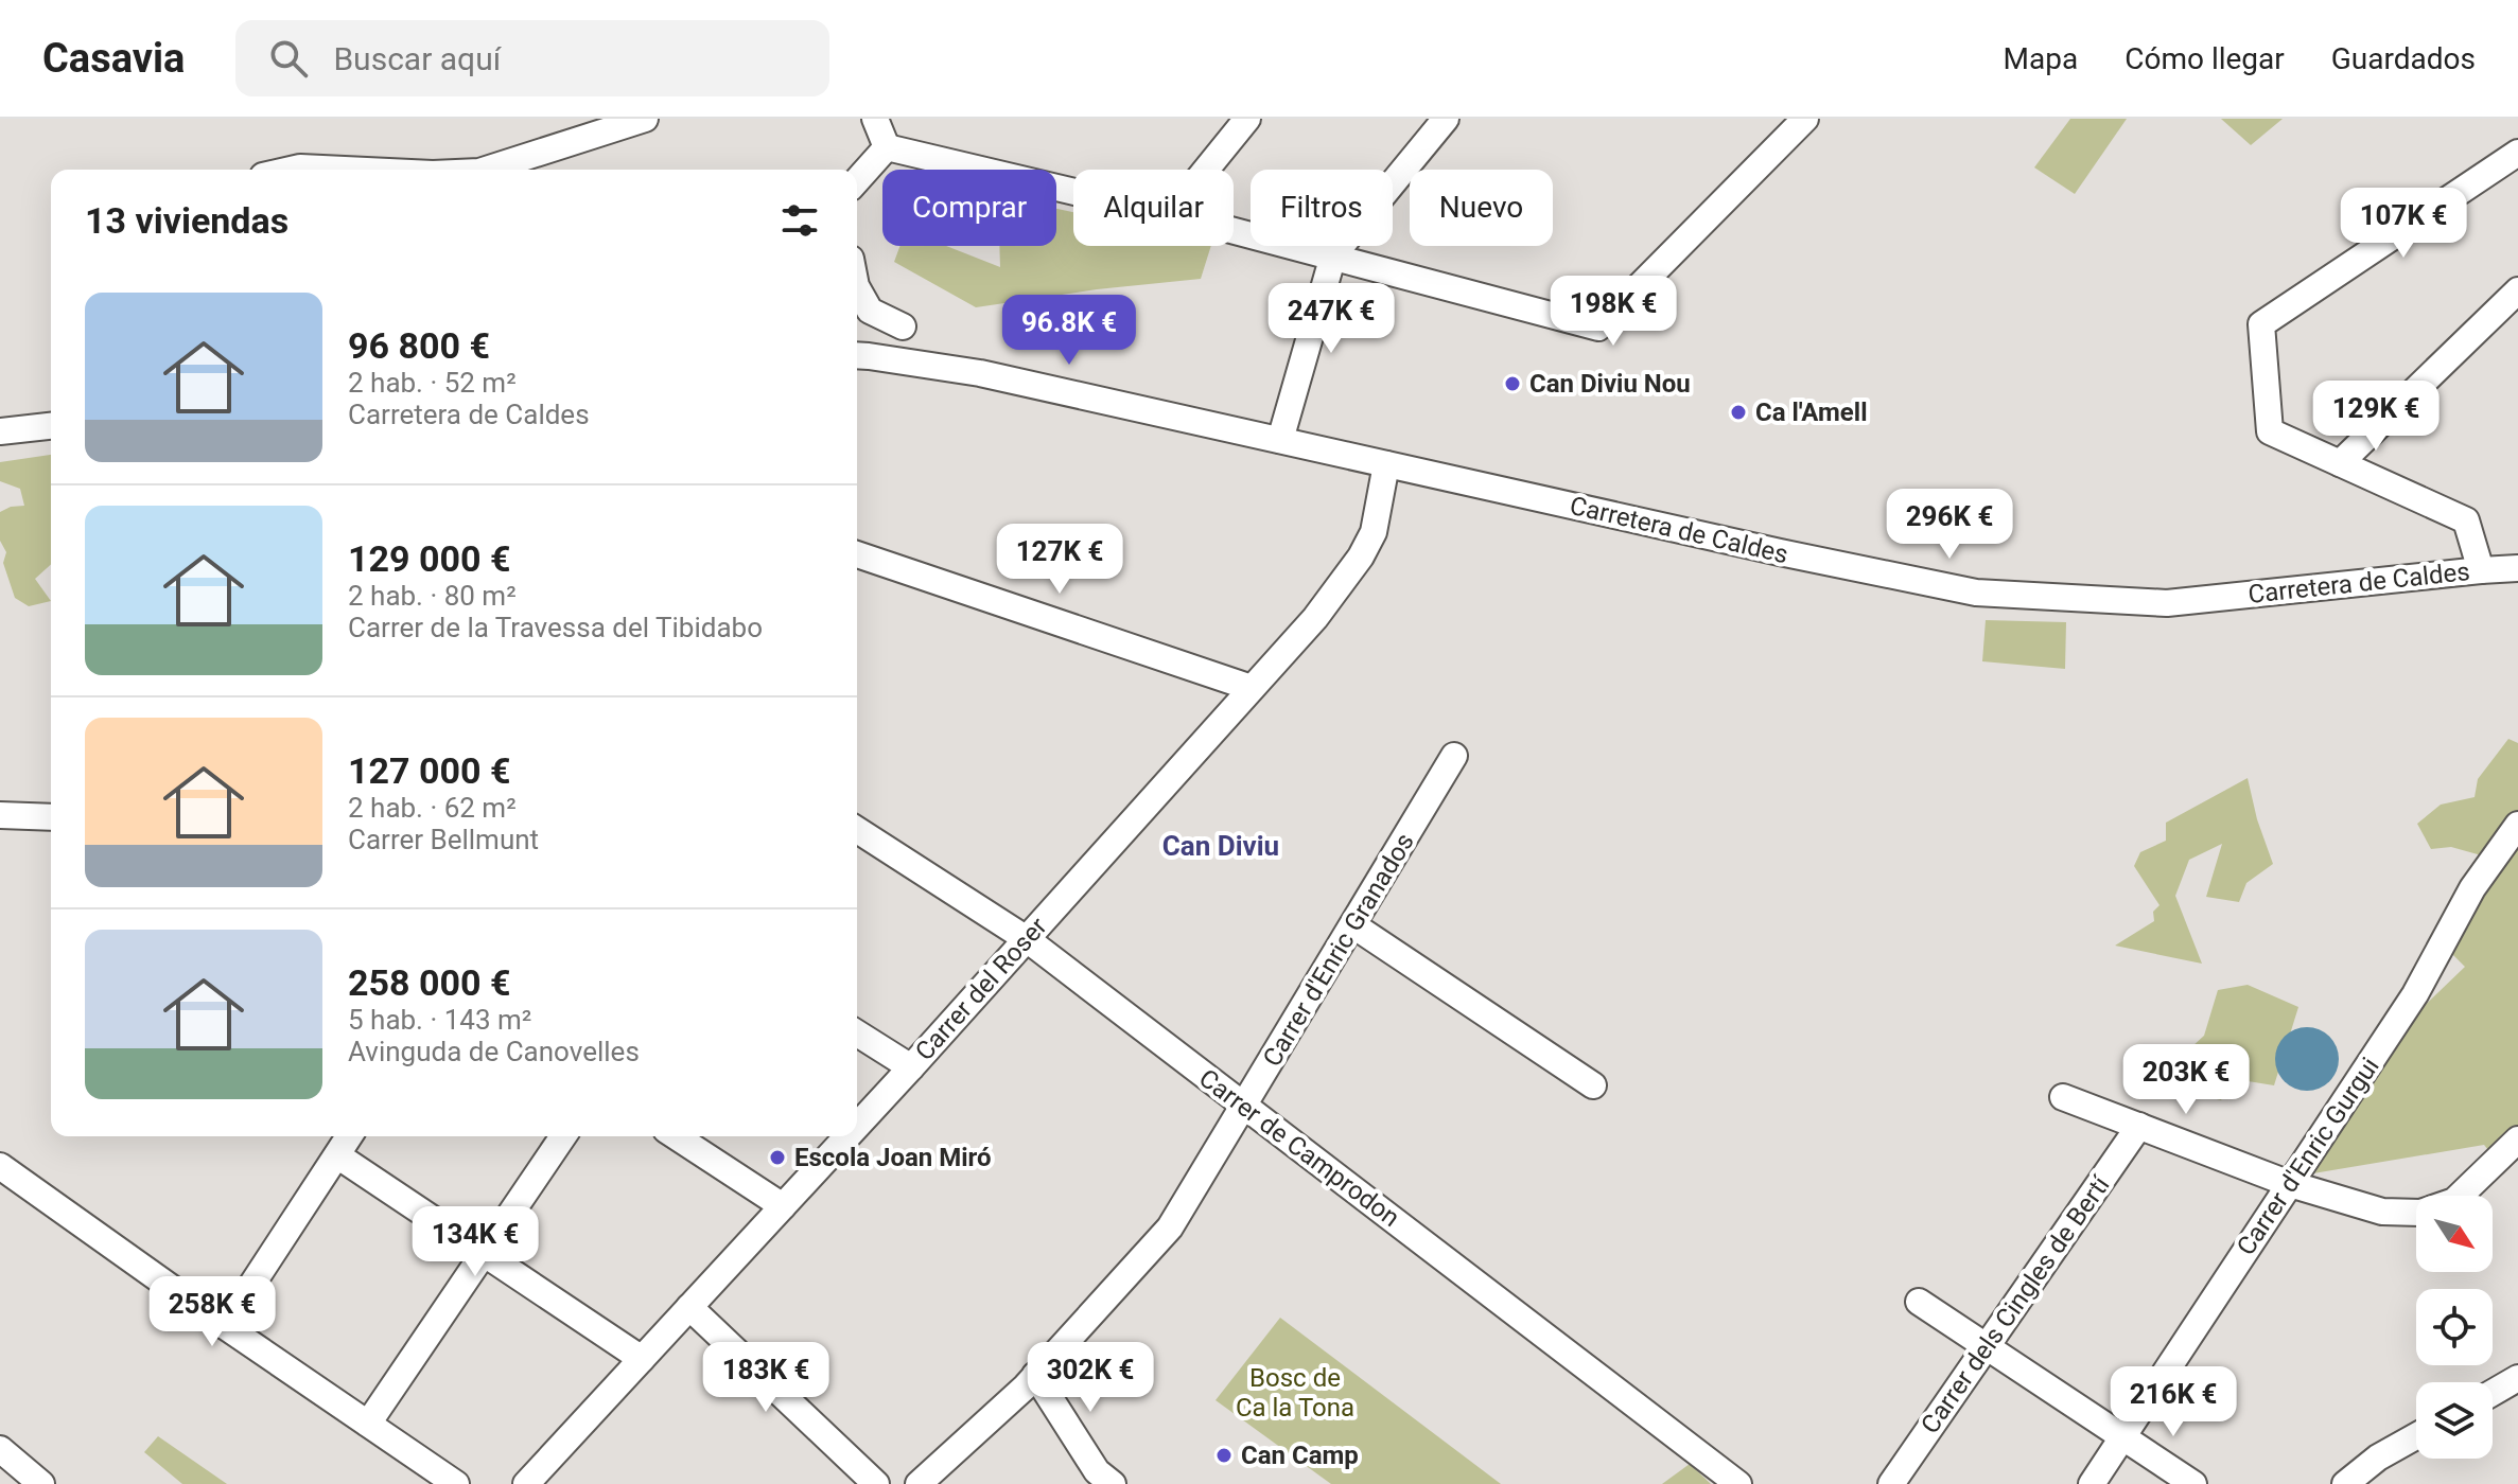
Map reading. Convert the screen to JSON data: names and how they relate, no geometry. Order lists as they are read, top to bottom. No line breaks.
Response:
{"streets":{"street":["Carretera de Caldes","Carrer d'Enric Granados","Carrer del Roser","Carrer de Camprodon","Carrer d'Enric Gurgui","Carrer dels Cingles de Bertí"]},"crossings":[["Carretera de Caldes","Carrer del Roser"],["Carrer d'Enric Granados","Carrer de Camprodon"],["Carrer del Roser","Carrer de Camprodon"]],"districts":["Can Diviu"],"parks":["Bosc de Ca la Tona"],"places":["Can Diviu Nou","Ca l'Amell","Escola Joan Miró","Can Camp"],"north":"bottom right","page":{"header":"Casavia","search":"Buscar aquí","nav":["Mapa","Cómo llegar","Guardados"],"chip":["Comprar","Alquilar","Filtros","Nuevo"],"heading":"13 viviendas","price":["107K €","198K €","247K €","96.8K €","129K €","296K €","127K €","203K €","134K €","258K €","183K €","302K €","216K €"],"list":[{"name":"96 800 €","note":"2 hab. · 52 m² · Carretera de Caldes"},{"name":"129 000 €","note":"2 hab. · 80 m² · Carrer de la Travessa del Tibidabo"},{"name":"127 000 €","note":"2 hab. · 62 m² · Carrer Bellmunt"},{"name":"258 000 €","note":"5 hab. · 143 m² · Avinguda de Canovelles"}]}}
